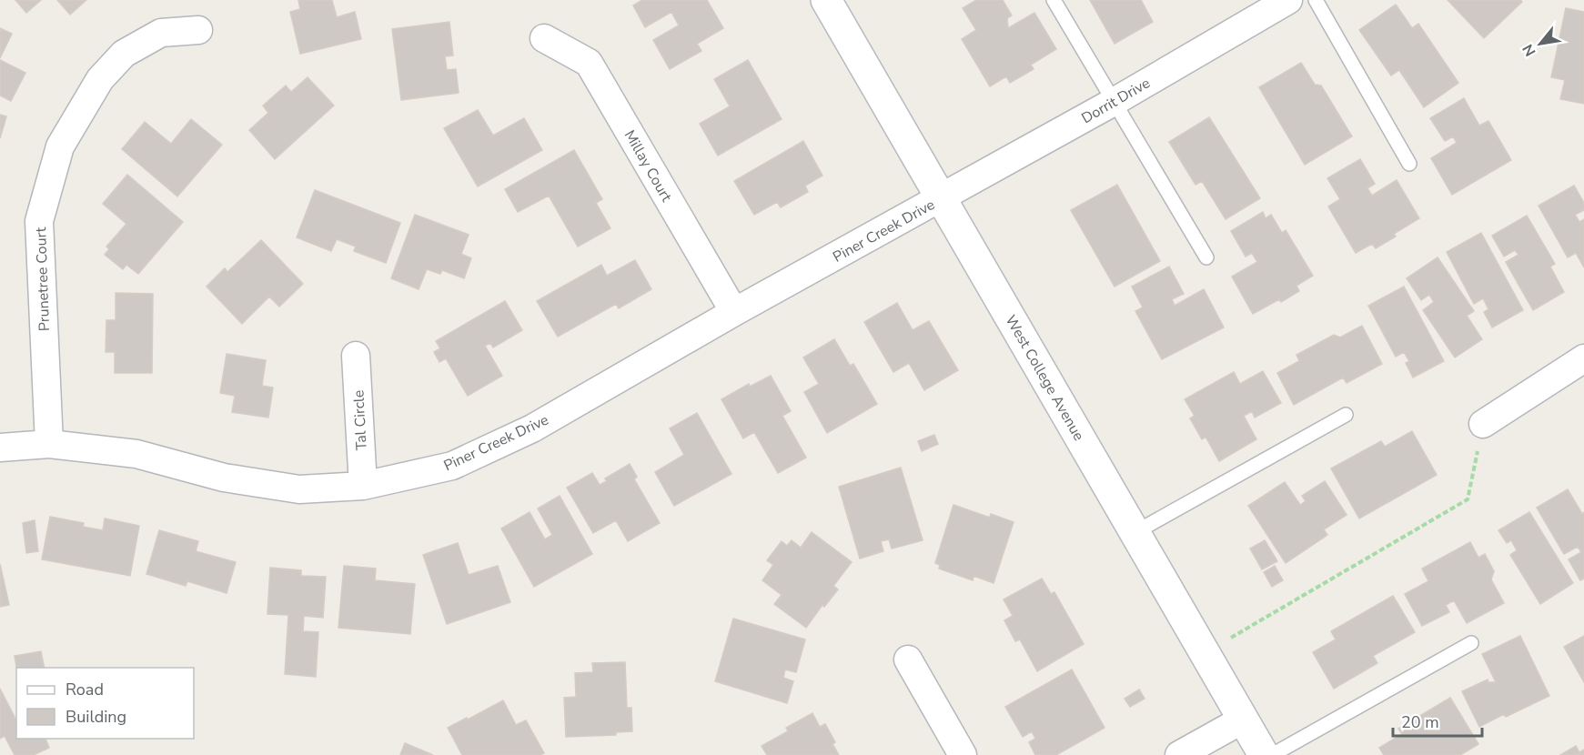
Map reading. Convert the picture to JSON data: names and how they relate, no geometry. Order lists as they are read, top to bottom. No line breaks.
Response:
{"streets":{"main road":["West College Avenue"],"street":["Dorrit Drive","Millay Court","Piner Creek Drive","Prunetree Court","Tal Circle"]},"crossings":[["Dorrit Drive","Piner Creek Drive"],["Dorrit Drive","West College Avenue"],["Millay Court","Piner Creek Drive"],["Piner Creek Drive","Prunetree Court"],["Piner Creek Drive","West College Avenue"],["Piner Creek Drive","Tal Circle"]],"legend":["Road","Building"],"scale_bar":"20 m","north":"bottom left"}
